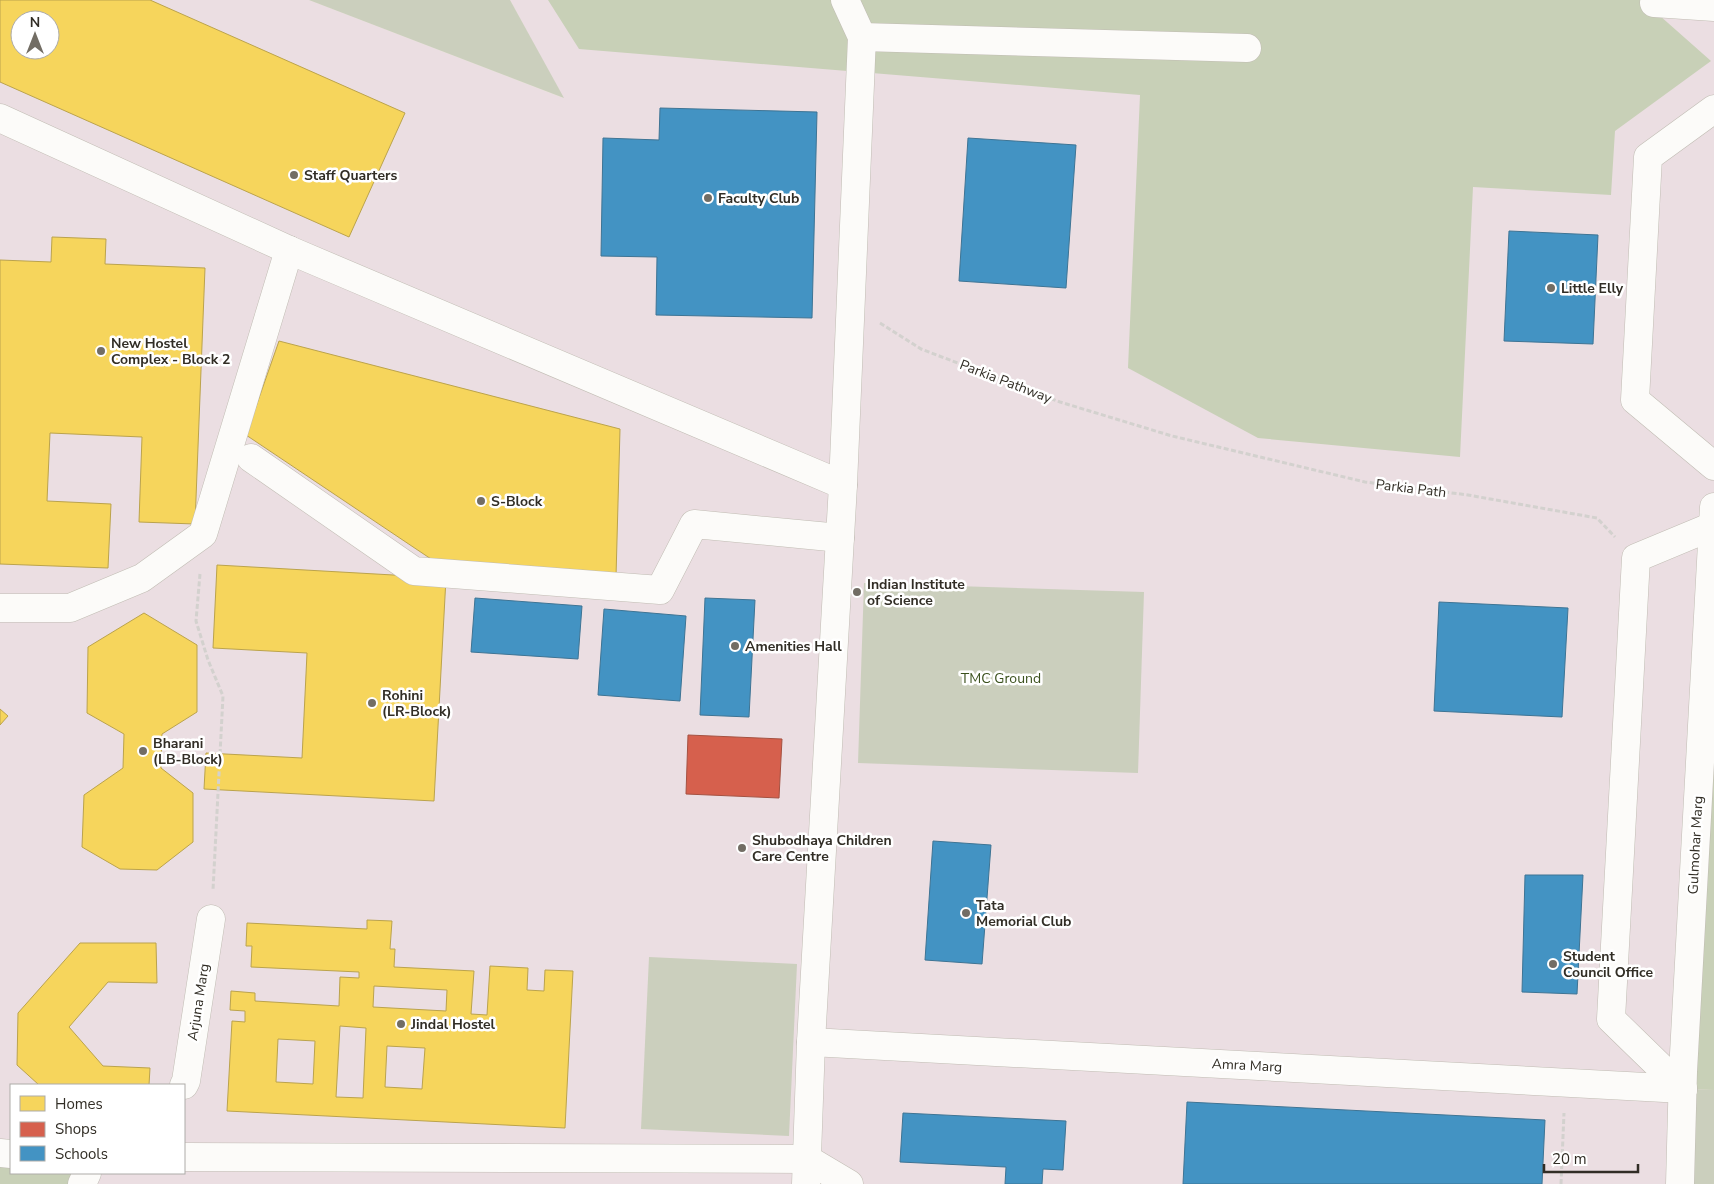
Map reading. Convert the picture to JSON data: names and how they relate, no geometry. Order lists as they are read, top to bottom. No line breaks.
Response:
{"streets":{"lane":["Gulmohar Marg","Arjuna Marg","Amra Marg"],"path":["Parkia Pathway","Parkia Path"]},"crossings":[["Parkia Pathway","Parkia Path"],["Gulmohar Marg","Amra Marg"]],"parks":["TMC Ground"],"places":["Staff Quarters","Faculty Club","Little Elly","New Hostel Complex - Block 2","S-Block","Indian Institute of Science","Amenities Hall","Rohini (LR-Block)","Bharani (LB-Block)","Shubodhaya Children Care Centre","Tata Memorial Club","Student Council Office","Jindal Hostel"],"legend":["Homes","Shops","Schools"],"scale_bar":"20 m","north":"top"}
